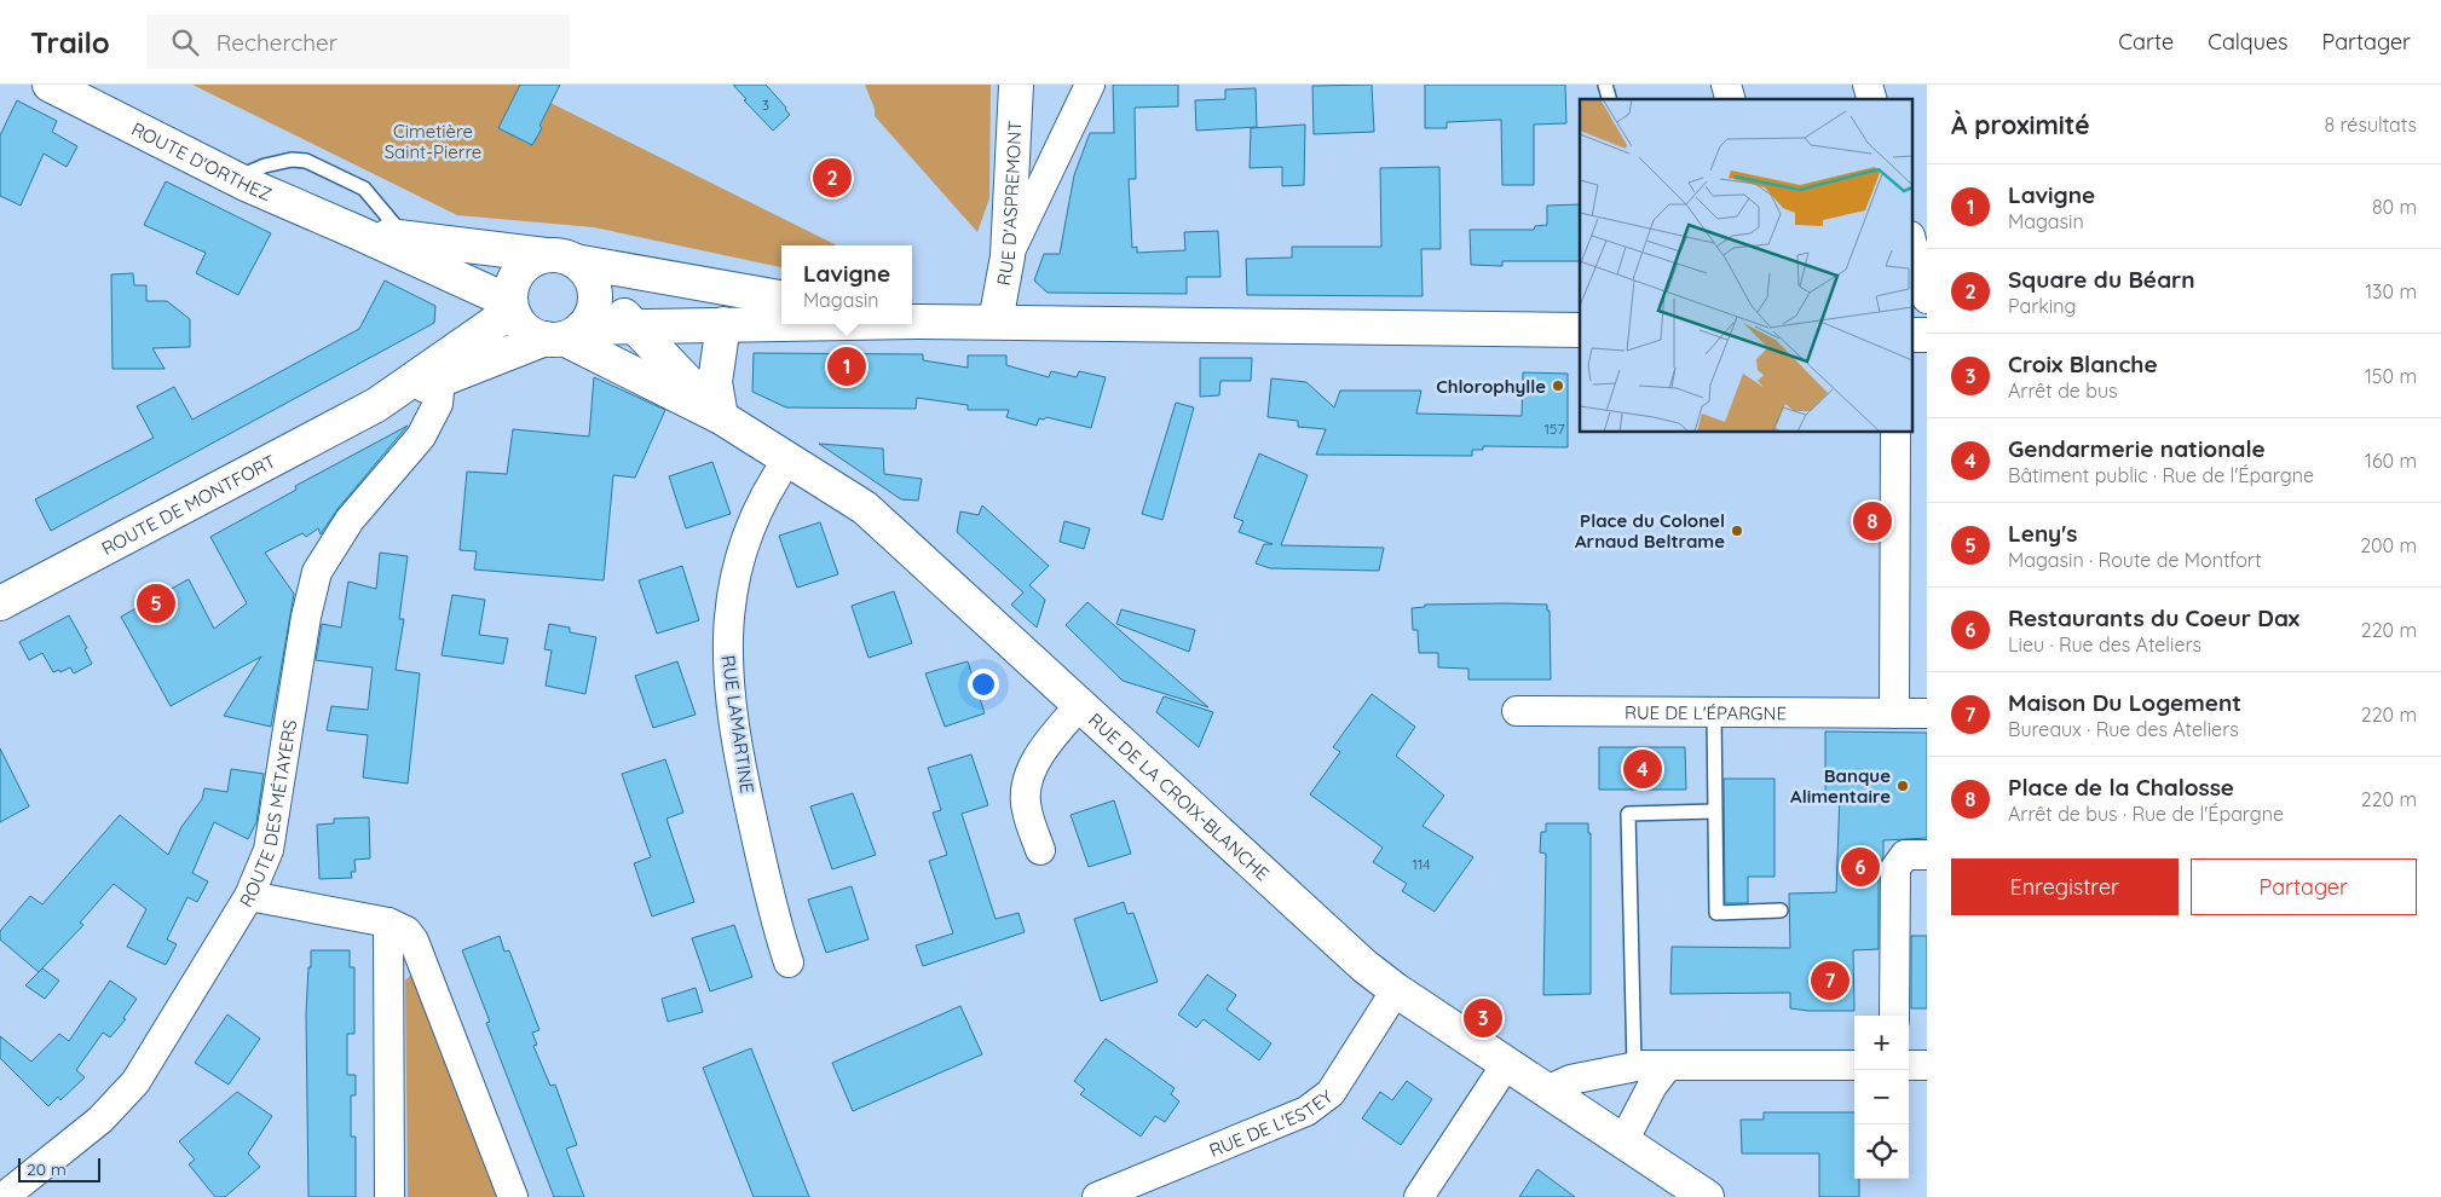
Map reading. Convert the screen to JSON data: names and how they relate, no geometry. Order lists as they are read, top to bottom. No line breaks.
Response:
{"streets":{"main road":["ROUTE D'ORTHEZ","RUE D'ASPREMONT","ROUTE DE MONTFORT","RUE DE LA CROIX-BLANCHE"],"street":["RUE DE L'ÉPARGNE","RUE LAMARTINE","ROUTE DES MÉTAYERS","RUE DE L'ESTEY"]},"crossings":[["ROUTE D'ORTHEZ","ROUTE DE MONTFORT"],["ROUTE D'ORTHEZ","RUE DE LA CROIX-BLANCHE"],["ROUTE DE MONTFORT","RUE DE LA CROIX-BLANCHE"],["ROUTE DE MONTFORT","ROUTE DES MÉTAYERS"],["RUE LAMARTINE","RUE DE LA CROIX-BLANCHE"],["RUE DE LA CROIX-BLANCHE","RUE DE L'ESTEY"]],"parks":["Cimetière Saint-Pierre"],"places":["Chlorophylle","Place du Colonel Arnaud Beltrame","Banque Alimentaire"],"house_numbers":["3","157","114"],"scale_bar":"20 m","page":{"header":"Trailo","search":"Rechercher","nav":["Carte","Calques","Partager"],"heading":["À proximité","8 résultats"],"pins":["2","1","8","5","4","6","7","3"],"list":[{"mark":"1","name":"Lavigne","note":"Magasin","value":"80 m"},{"mark":"2","name":"Square du Béarn","note":"Parking","value":"130 m"},{"mark":"3","name":"Croix Blanche","note":"Arrêt de bus","value":"150 m"},{"mark":"4","name":"Gendarmerie nationale","note":"Bâtiment public · Rue de l'Épargne","value":"160 m"},{"mark":"5","name":"Leny's","note":"Magasin · Route de Montfort","value":"200 m"},{"mark":"6","name":"Restaurants du Coeur Dax","note":"Lieu · Rue des Ateliers","value":"220 m"},{"mark":"7","name":"Maison Du Logement","note":"Bureaux · Rue des Ateliers","value":"220 m"},{"mark":"8","name":"Place de la Chalosse","note":"Arrêt de bus · Rue de l'Épargne","value":"220 m"}],"popup":["Lavigne","Magasin"],"buttons":["Enregistrer","Partager"],"map_buttons":["+","−"],"scale":"20 m"}}
